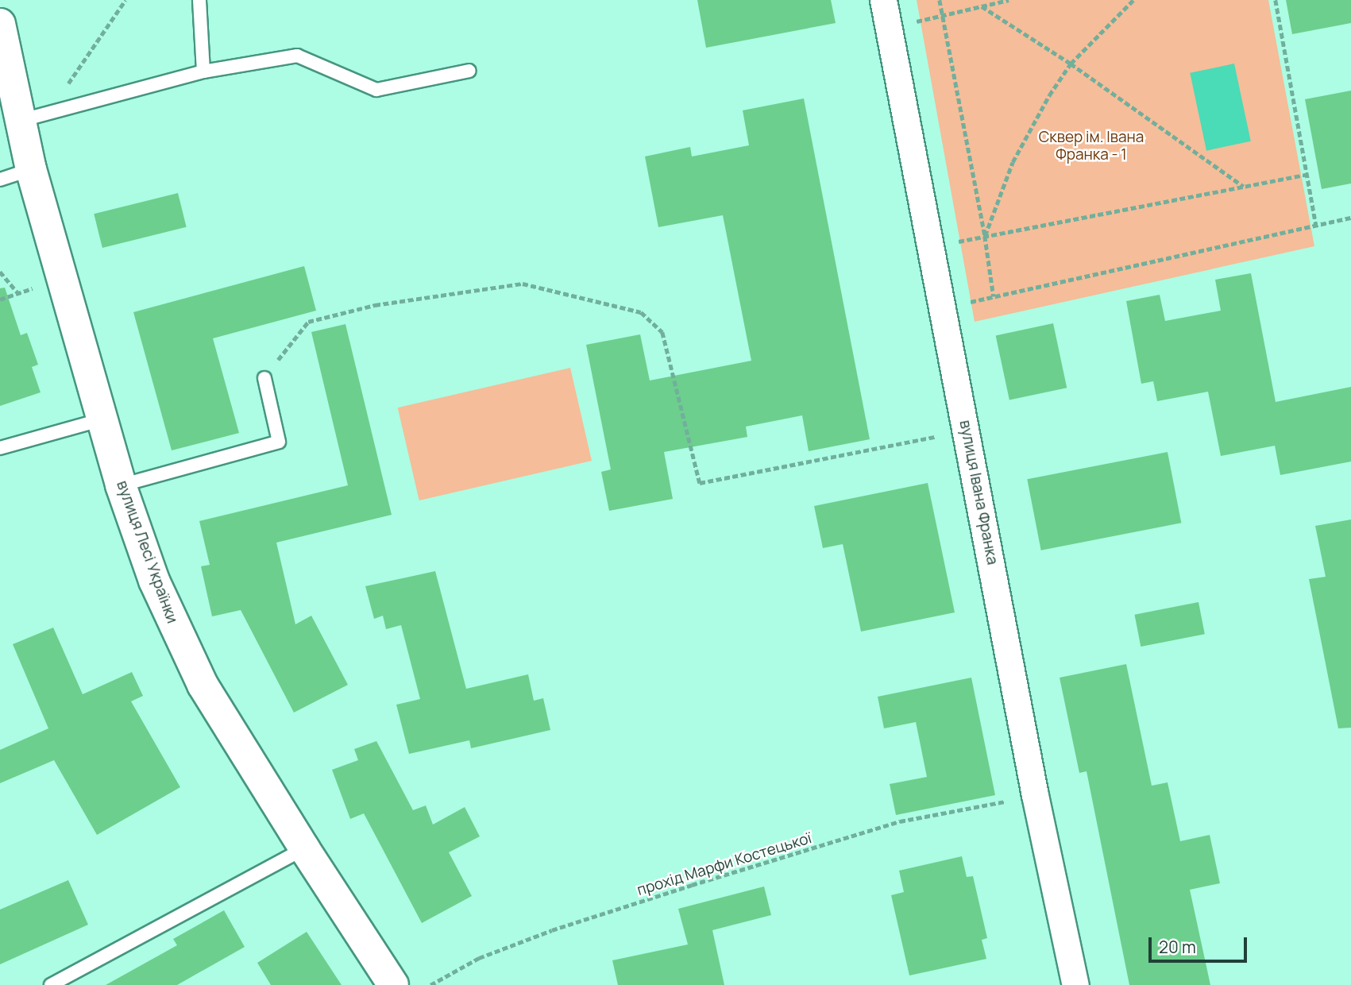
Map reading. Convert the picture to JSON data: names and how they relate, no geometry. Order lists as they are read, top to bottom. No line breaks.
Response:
{"streets":{"street":["вулиця Івана Франка","вулиця Лесі Українки"],"path":["прохід Марфи Костецької"]},"crossings":[["вулиця Івана Франка","прохід Марфи Костецької"]],"parks":["Сквер ім. Івана Франка - 1"],"scale_bar":"20 m"}
